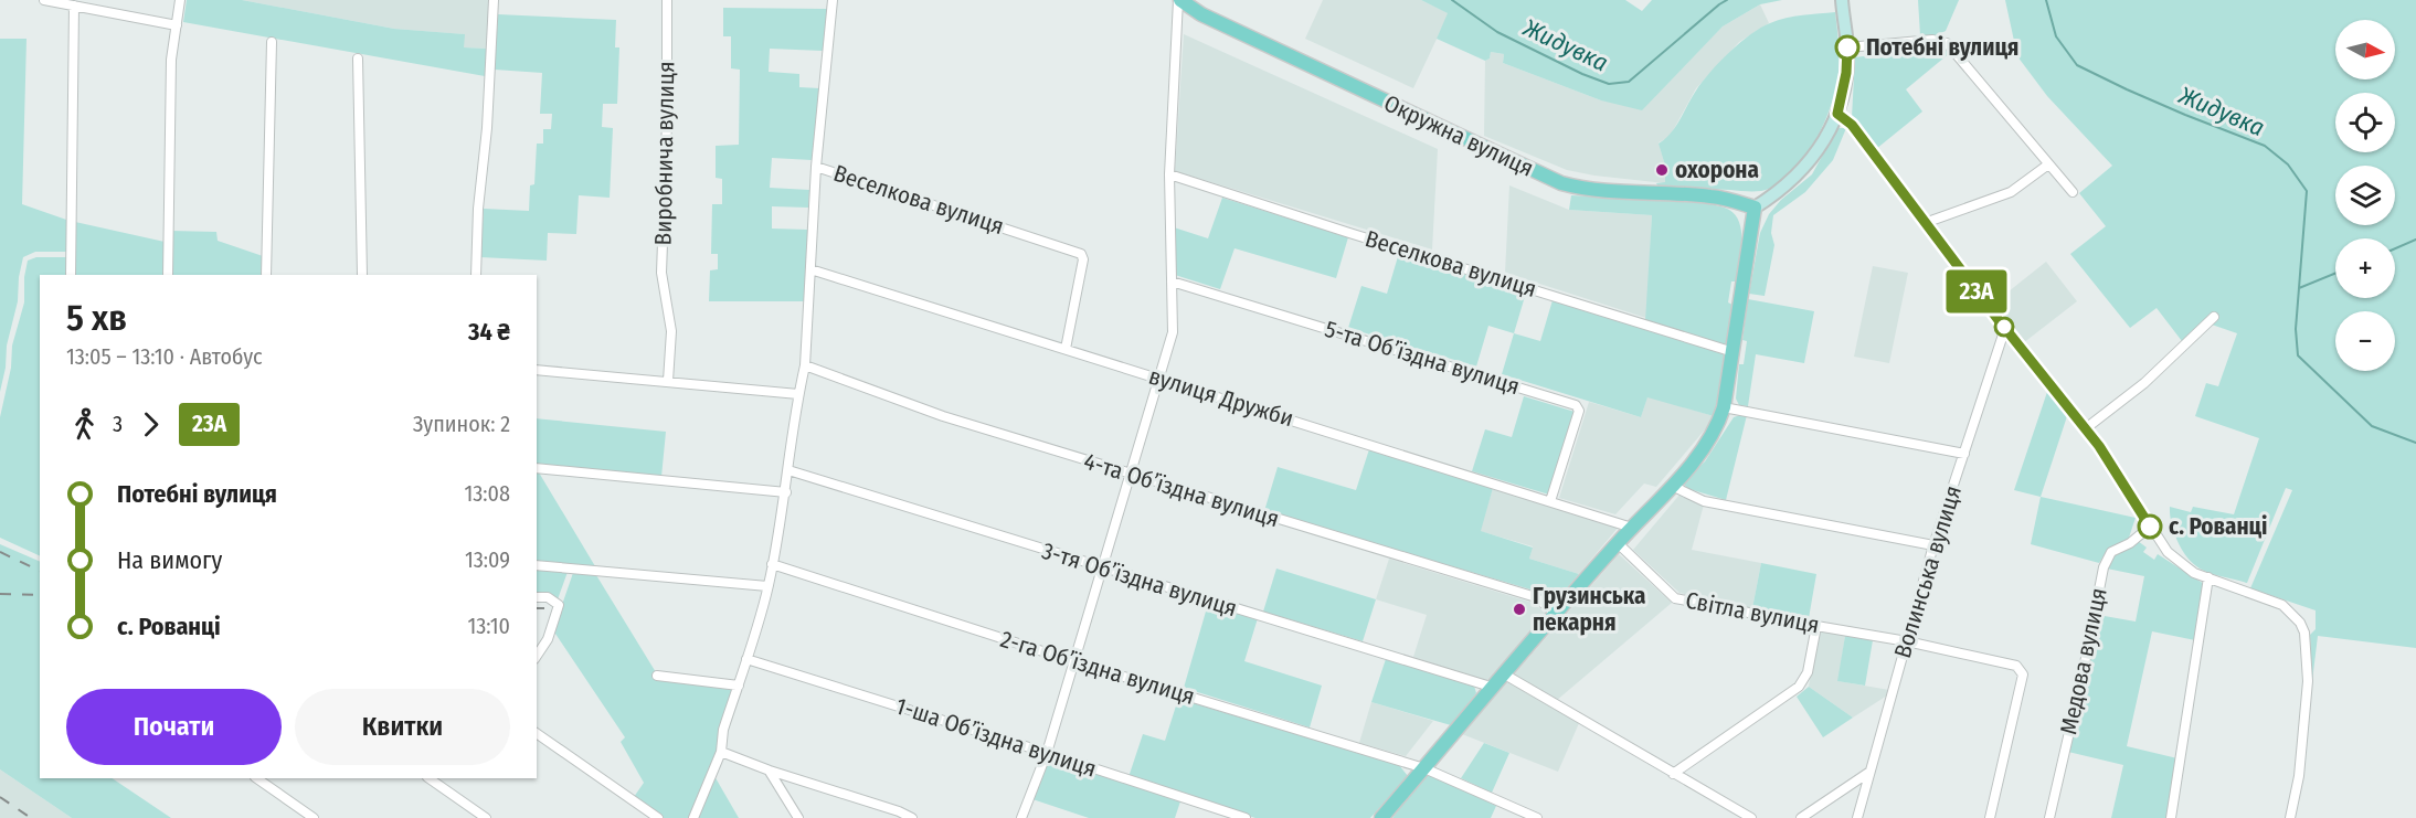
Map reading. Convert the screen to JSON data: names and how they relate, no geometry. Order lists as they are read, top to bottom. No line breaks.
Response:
{"streets":{"main road":["Окружна вулиця"],"street":["Виробнича вулиця","Веселкова вулиця","5-та Обʼїздна вулиця","вулиця Дружби","4-та Обʼїздна вулиця","Волинська вулиця","3-тя Обʼїздна вулиця","Світла вулиця","Медова вулиця","2-га Обʼїздна вулиця","1-ша Обʼїздна вулиця"]},"crossings":[["Веселкова вулиця","вулиця Дружби"],["5-та Обʼїздна вулиця","вулиця Дружби"],["Волинська вулиця","Світла вулиця"]],"water":["Жидувка"],"places":["Потебні вулиця","охорона","с. Рованці","Грузинська пекарня"],"lines":["bus line 23А"],"north":"right","page":{"on_map":"23А","map_buttons":["+","−"],"heading":["5 хв","13:05 – 13:10 · Автобус","34 ₴"],"legs":["3","23А","Зупинок: 2"],"list":[{"name":"Потебні вулиця","value":"13:08"},{"name":"На вимогу","value":"13:09"},{"name":"с. Рованці","value":"13:10"}],"buttons":["Почати","Квитки"]}}
